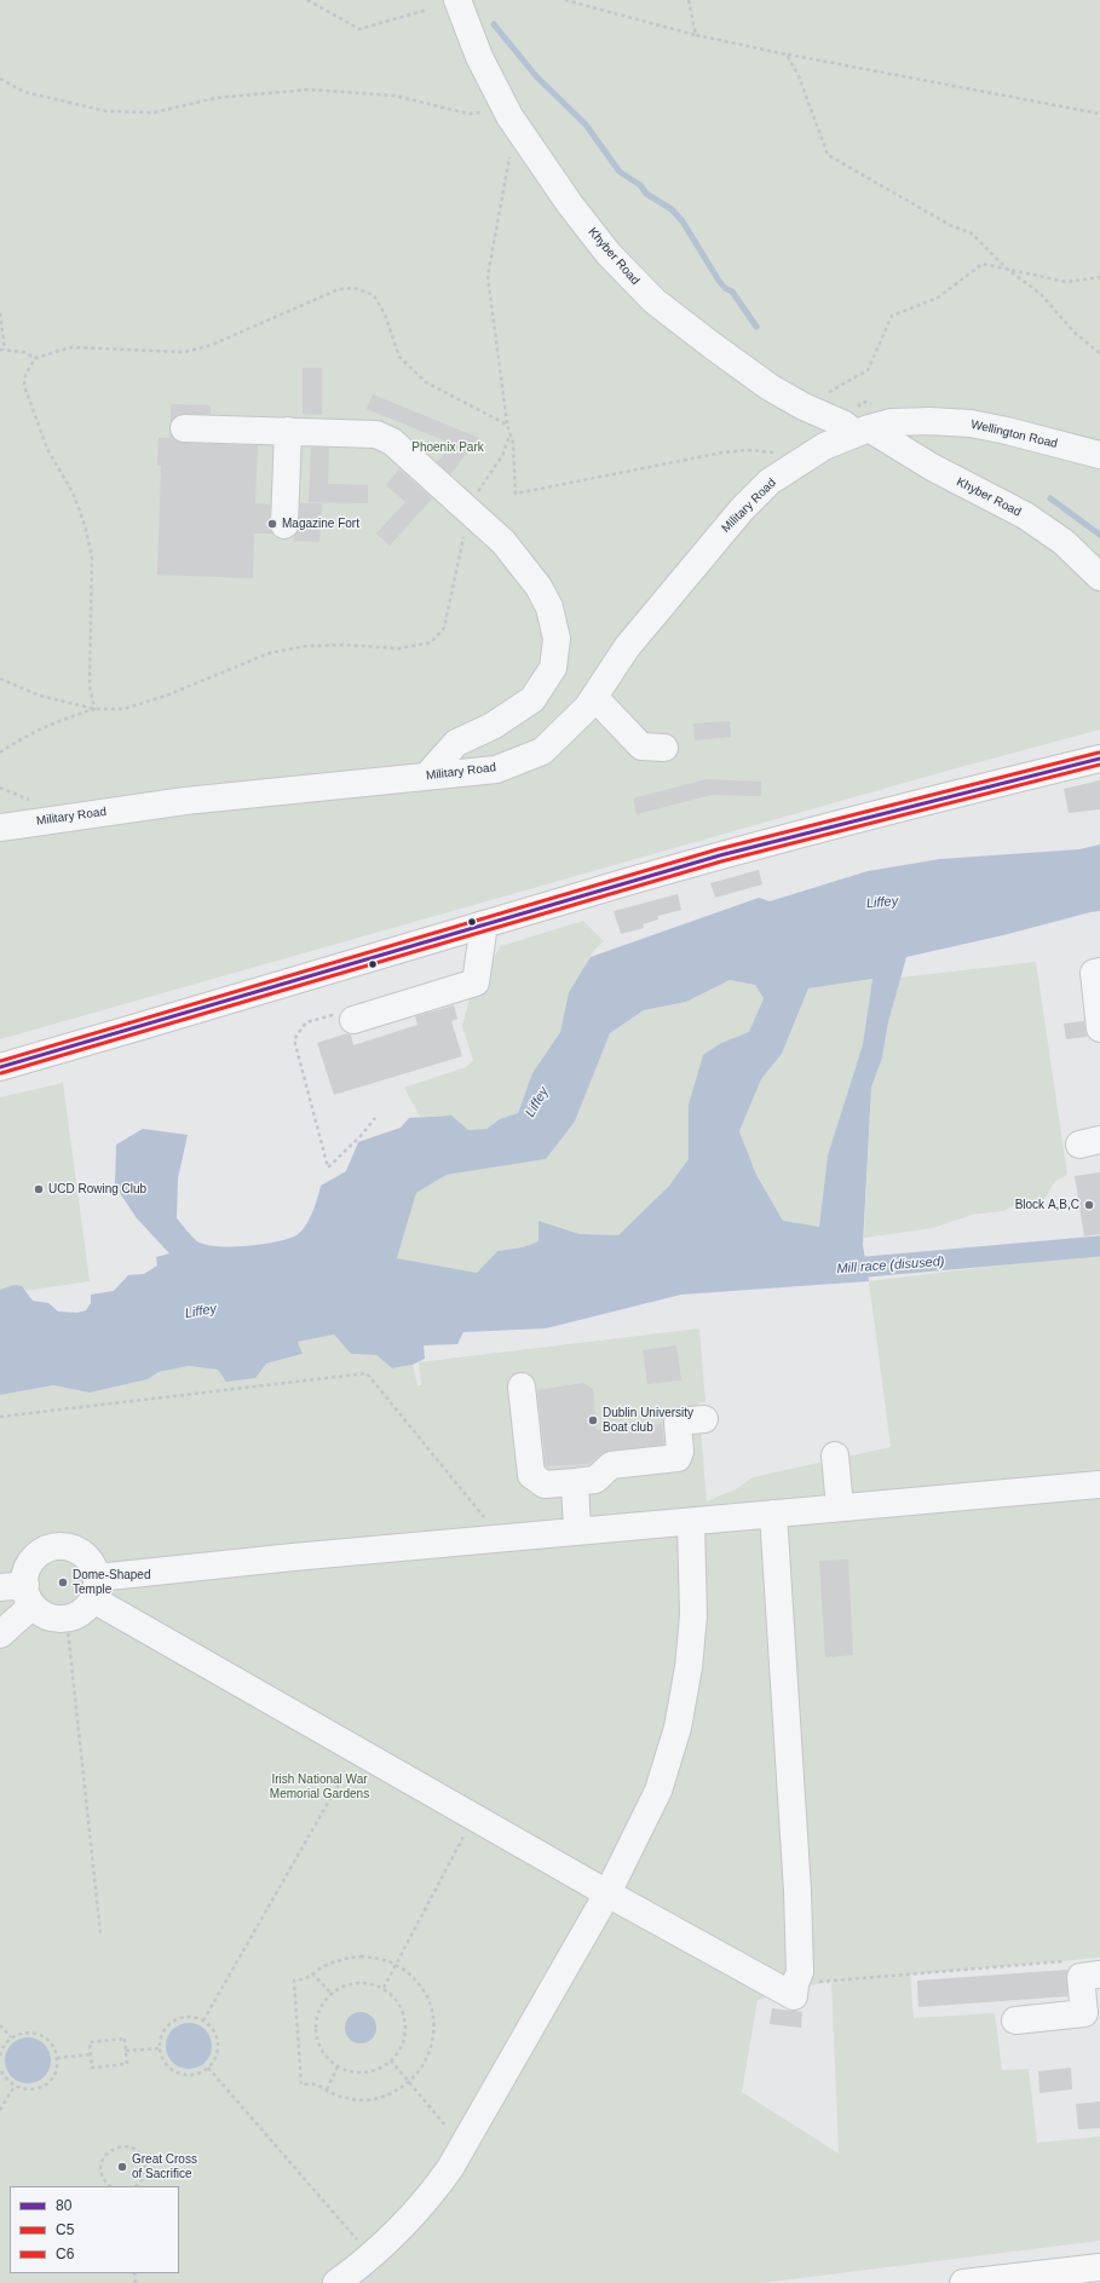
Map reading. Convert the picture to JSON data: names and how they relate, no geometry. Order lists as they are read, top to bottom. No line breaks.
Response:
{"streets":{"street":["Khyber Road","Wellington Road","Military Road"]},"crossings":[["Khyber Road","Wellington Road"],["Khyber Road","Military Road"],["Wellington Road","Military Road"]],"water":["Liffey","Mill race (disused)"],"parks":["Phoenix Park","Irish National War Memorial Gardens"],"places":["Magazine Fort","UCD Rowing Club","Block A,B,C","Dublin University Boat club","Dome-Shaped Temple","Great Cross of Sacrifice"],"lines":["transit line C6","transit line 80","transit line C5"],"legend":["80","C5","C6"]}
